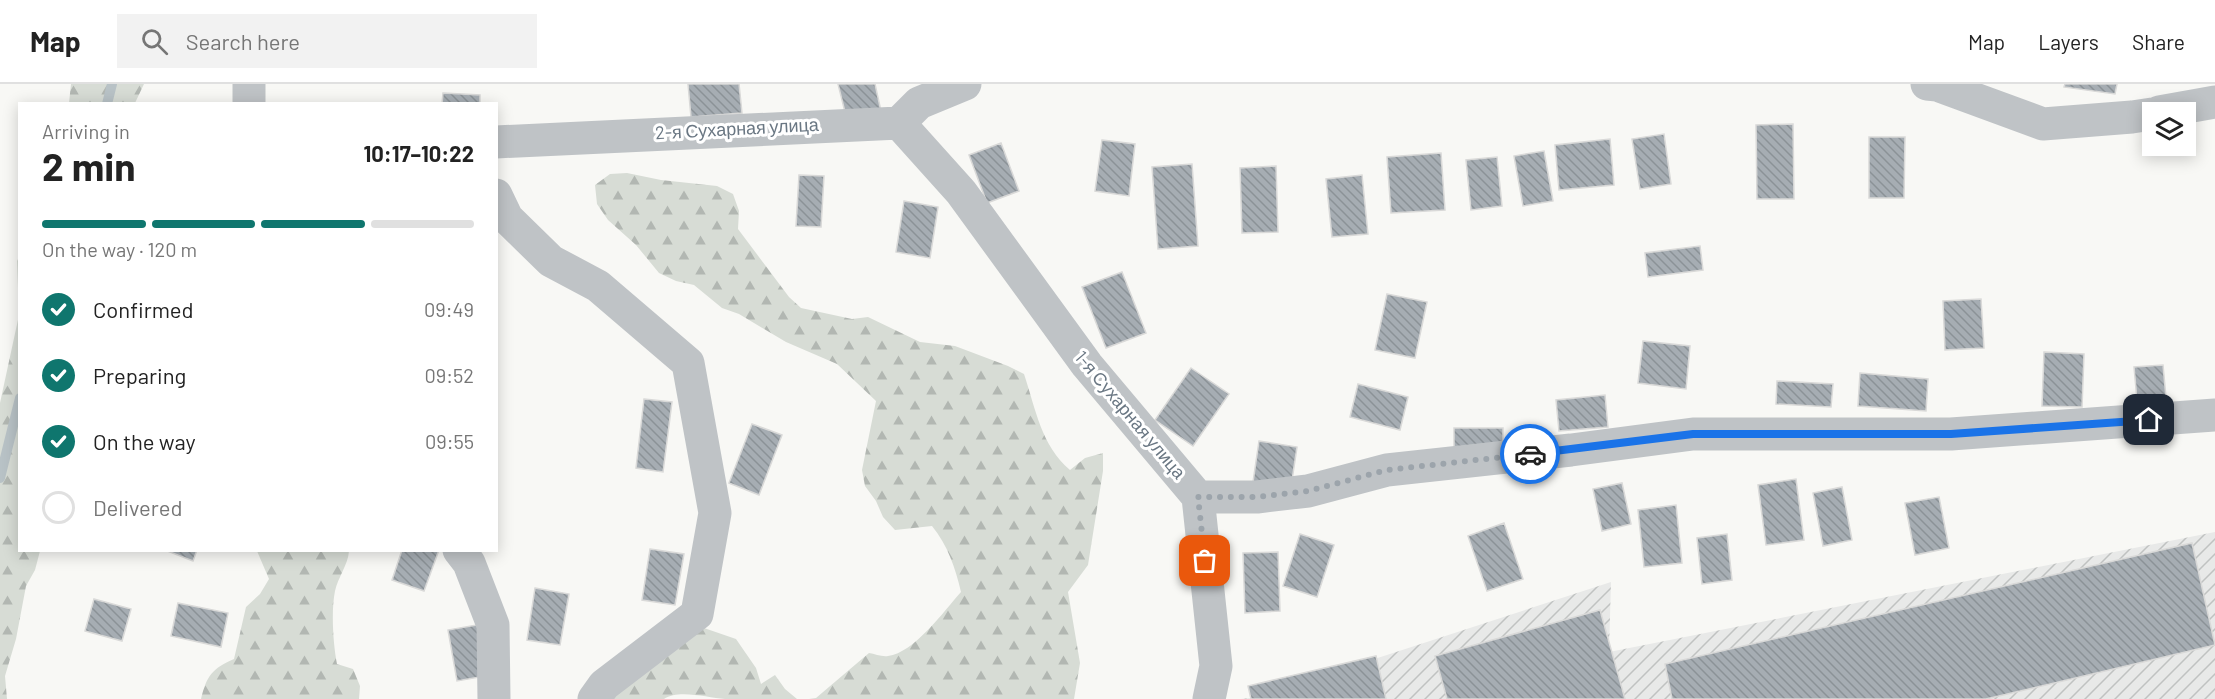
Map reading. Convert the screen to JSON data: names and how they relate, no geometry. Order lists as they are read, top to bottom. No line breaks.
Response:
{"streets":{"street":["2-я Сухарная улица","1-я Сухарная улица"]},"crossings":[["2-я Сухарная улица","1-я Сухарная улица"]],"page":{"header":"Map","search":"Search here","nav":["Map","Layers","Share"],"heading":["2 min","Arriving in","10:17–10:22"],"bar":"On the way · 120 m","list":[["Confirmed","09:49"],["Preparing","09:52"],["On the way","09:55"],"Delivered"]}}
